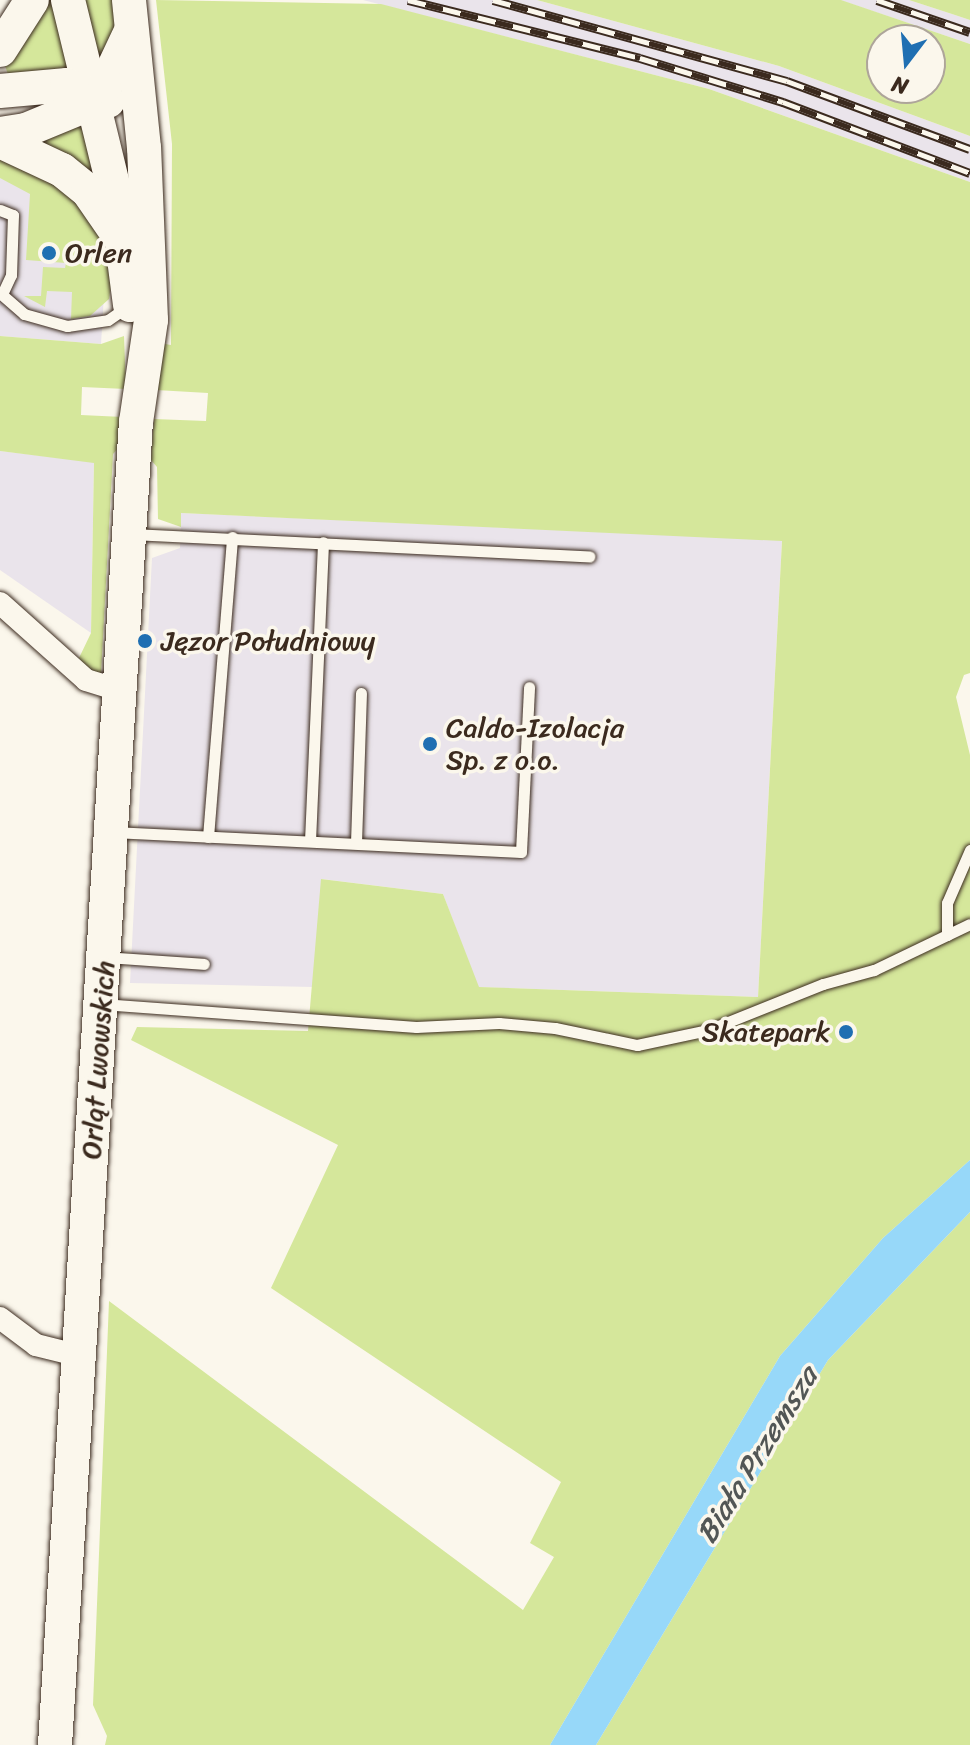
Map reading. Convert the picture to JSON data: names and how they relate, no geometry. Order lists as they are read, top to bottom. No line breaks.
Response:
{"streets":{"main road":["Orląt Lwowskich"]},"water":["Biała Przemsza"],"places":["Orlen","Jęzor Południowy","Caldo-Izolacja Sp. z o.o.","Skatepark"],"north":"bottom"}
